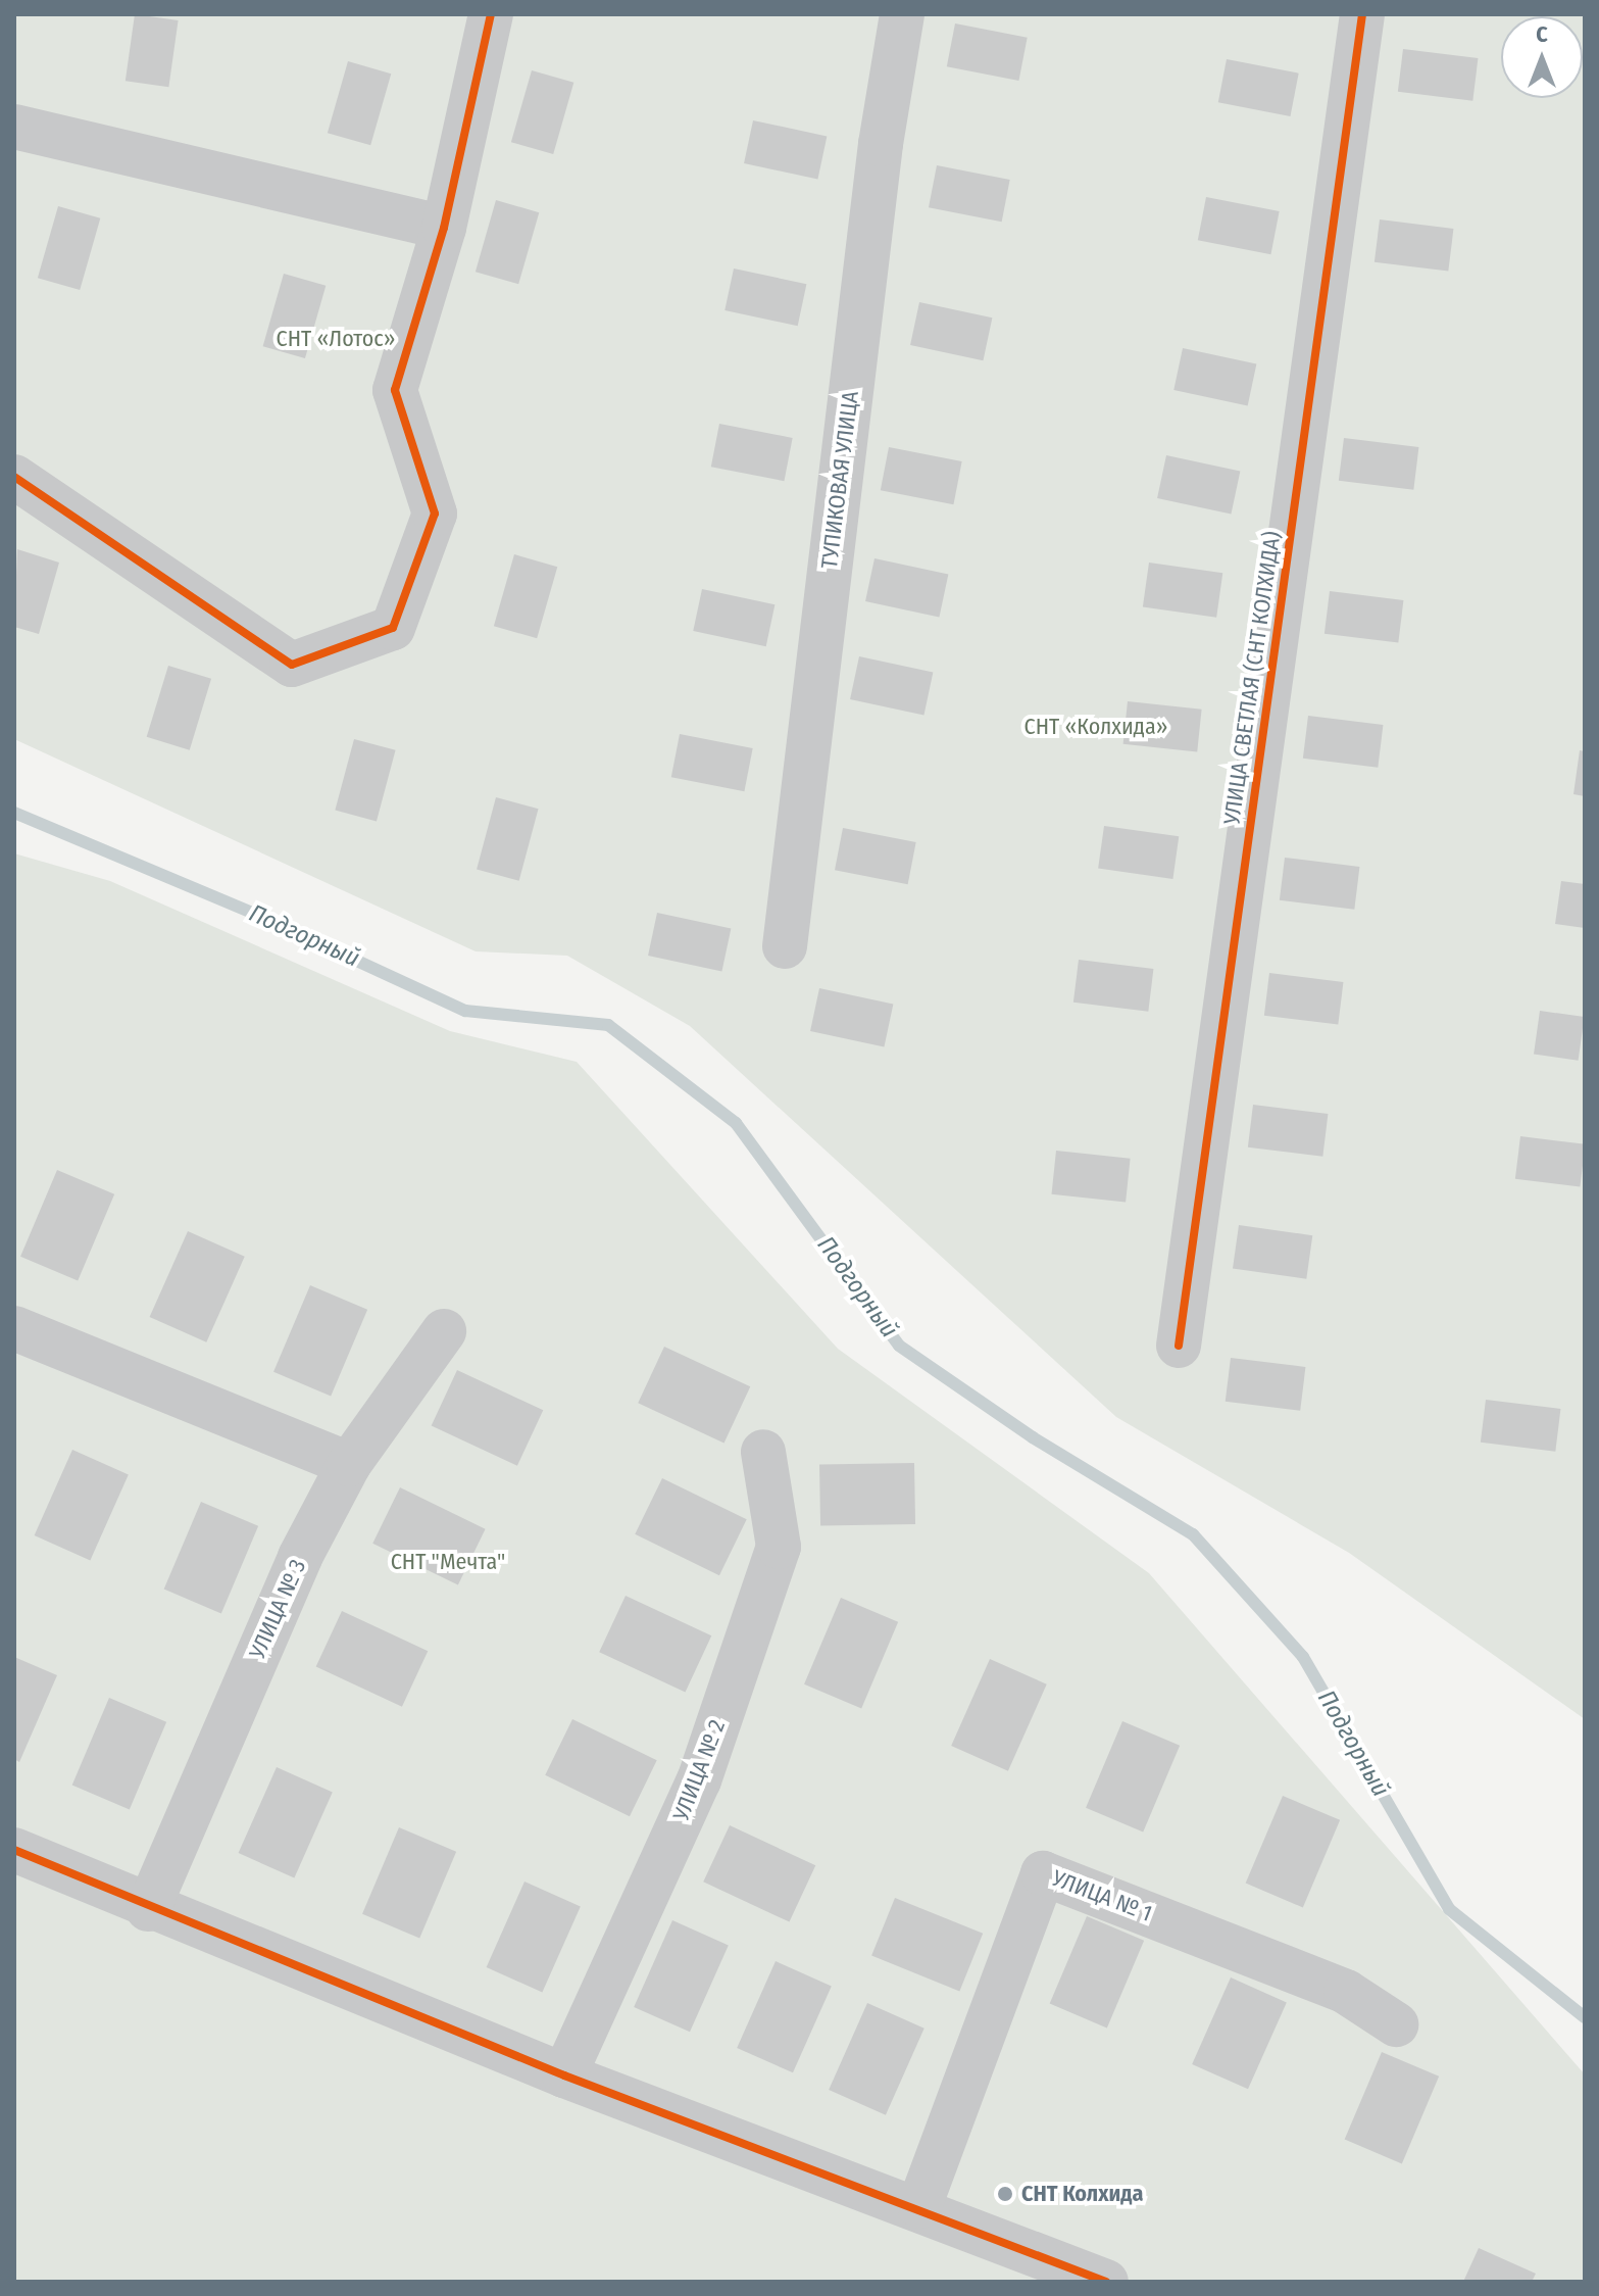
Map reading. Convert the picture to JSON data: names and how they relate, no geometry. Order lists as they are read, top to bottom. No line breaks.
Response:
{"streets":{"street":["ТУПИКОВАЯ УЛИЦА","УЛИЦА СВЕТЛАЯ (СНТ КОЛХИДА)","УЛИЦА № 3","УЛИЦА № 2","УЛИЦА № 1"]},"water":["Подгорный"],"parks":["СНТ «Лотос»","СНТ «Колхида»","СНТ \"Мечта\""],"places":["СНТ Колхида"],"north":"top"}
